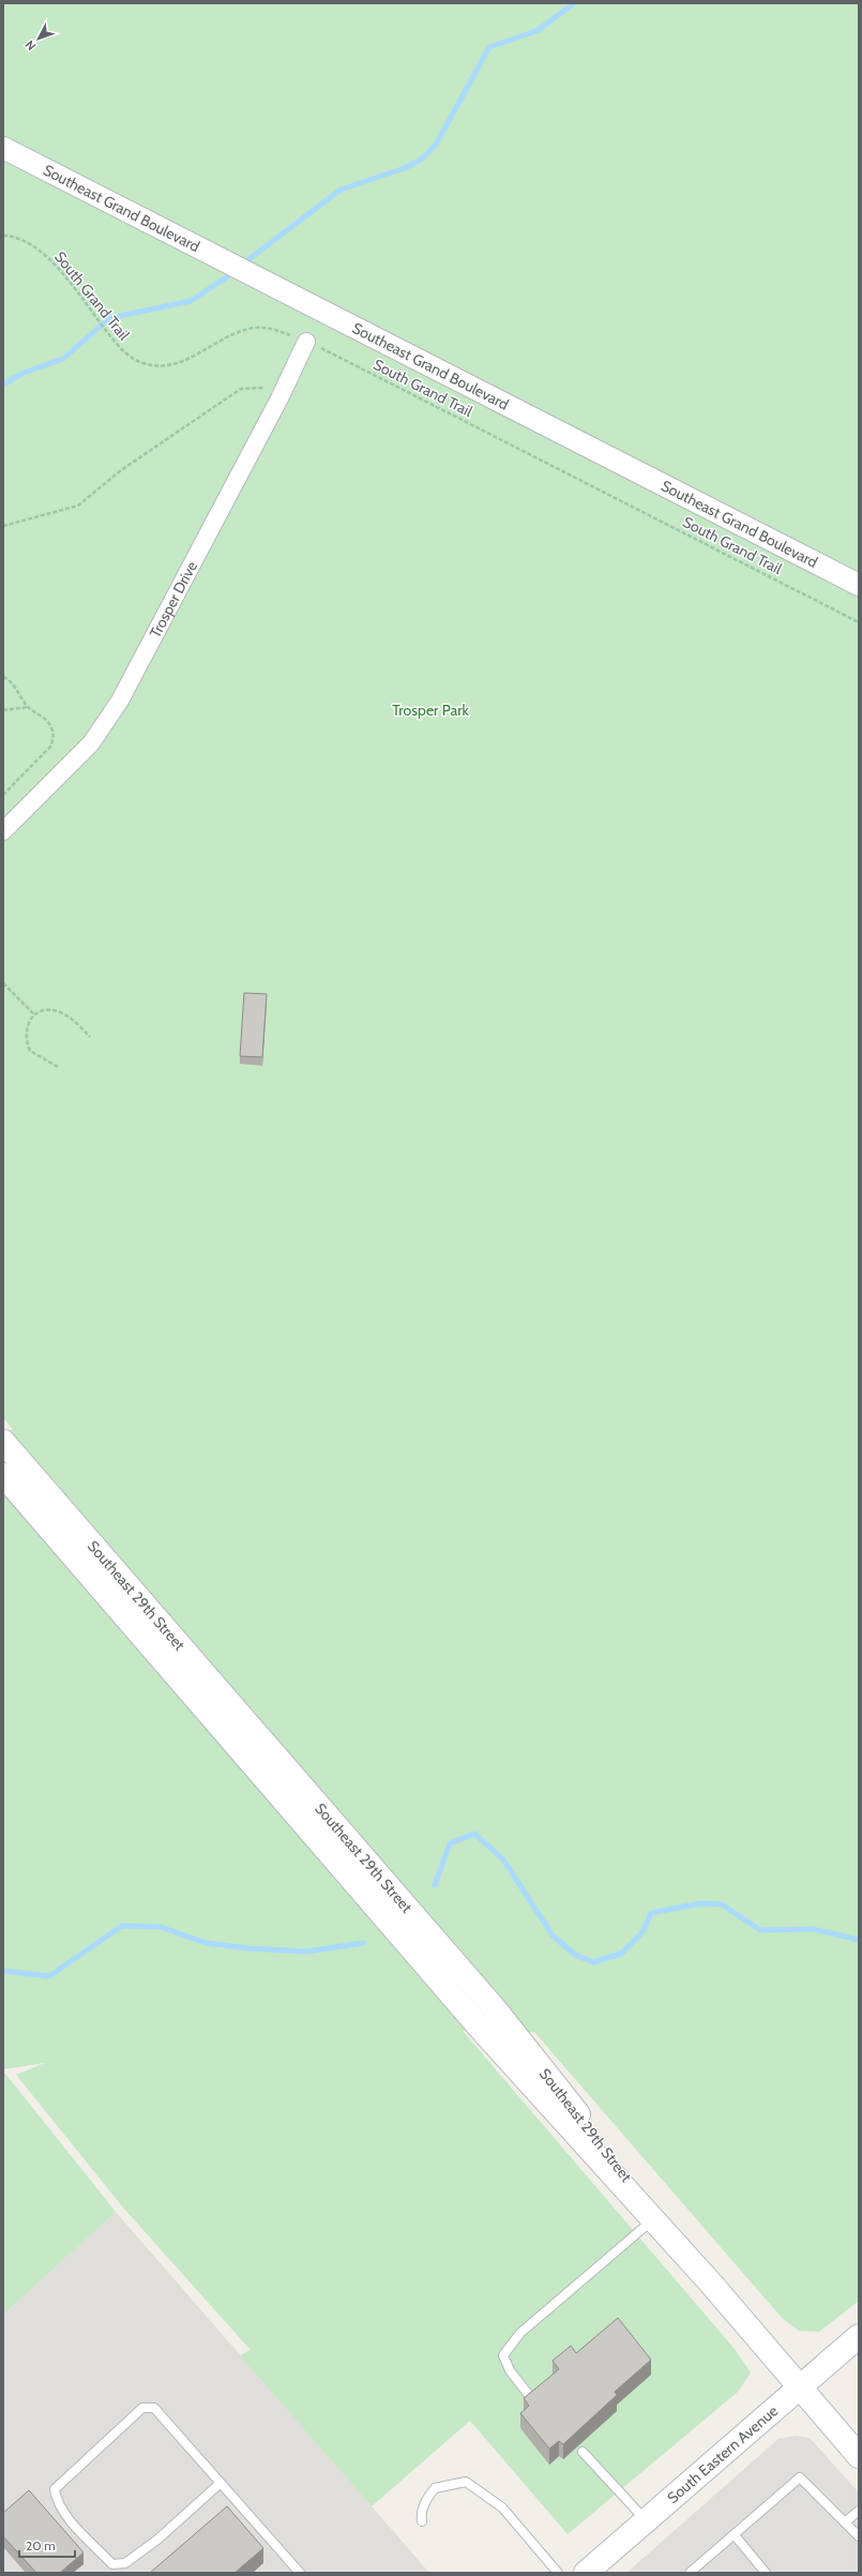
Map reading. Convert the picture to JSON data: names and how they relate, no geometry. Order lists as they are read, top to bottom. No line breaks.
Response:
{"streets":{"main road":["Southeast 29th Street","South Eastern Avenue"],"street":["Southeast Grand Boulevard","Trosper Drive"],"path":["South Grand Trail"]},"crossings":[["South Grand Trail","Trosper Drive"],["Southeast 29th Street","South Eastern Avenue"]],"parks":["Trosper Park"],"scale_bar":"20 m","north":"bottom left"}
